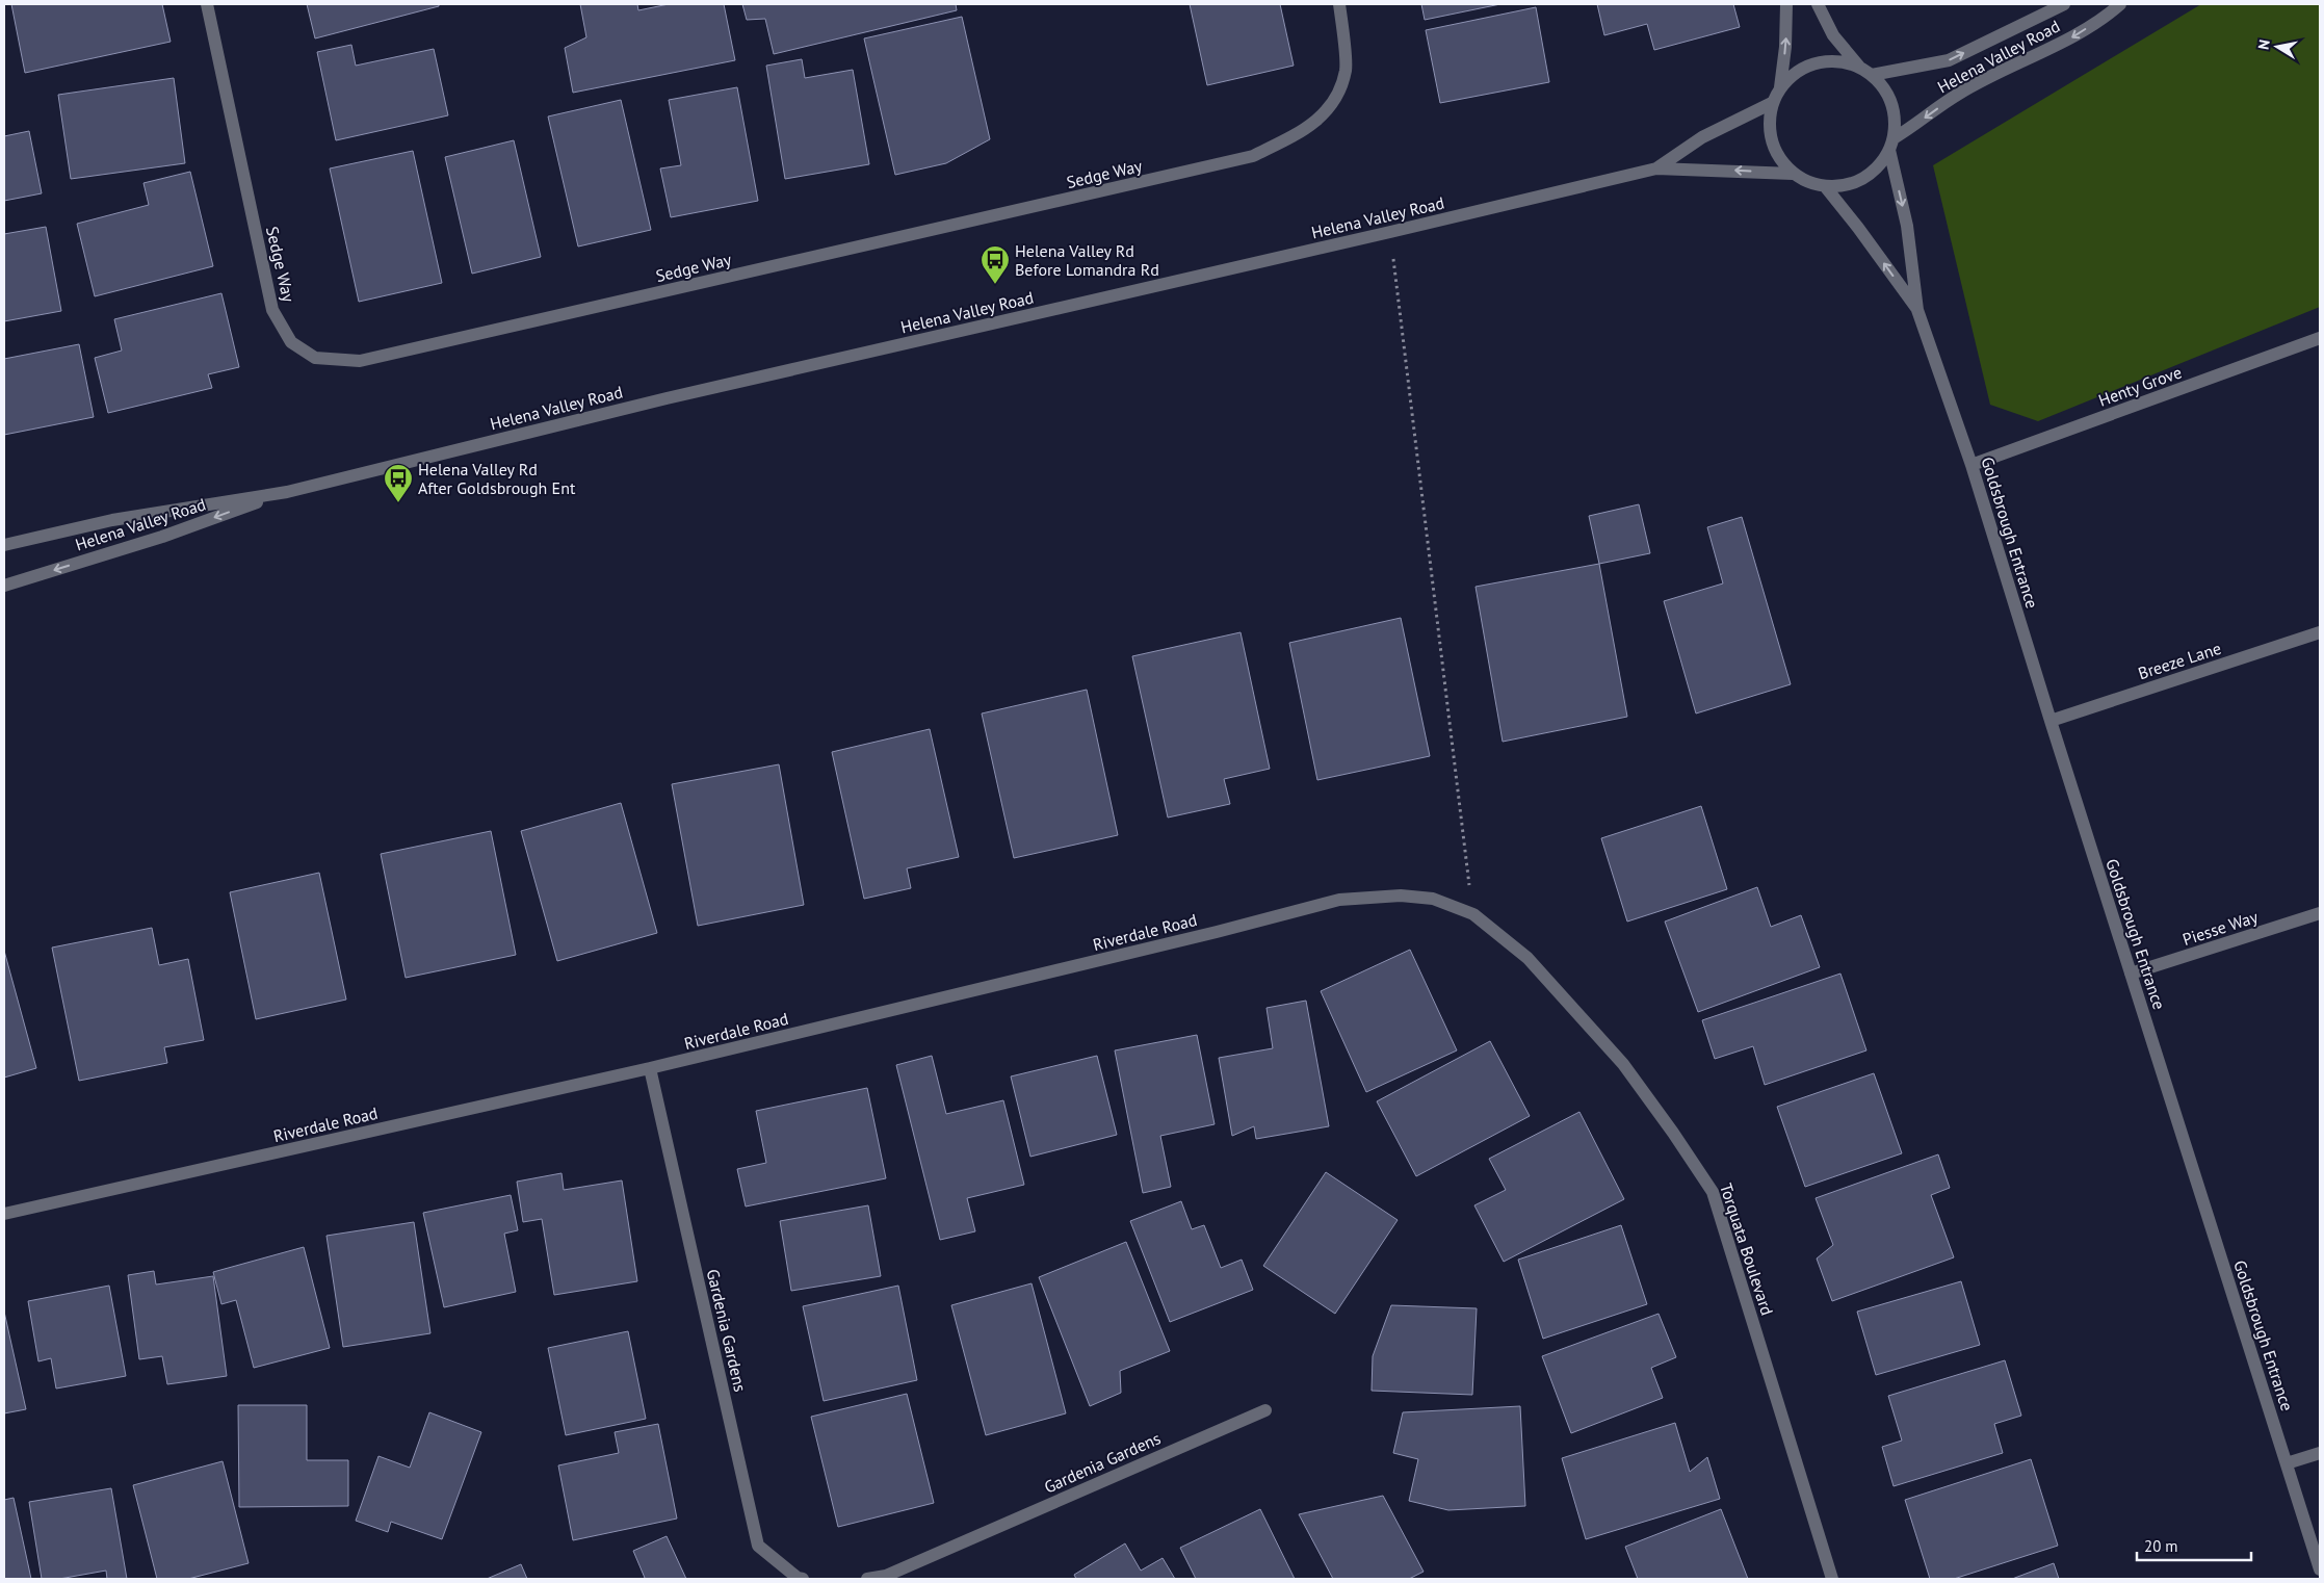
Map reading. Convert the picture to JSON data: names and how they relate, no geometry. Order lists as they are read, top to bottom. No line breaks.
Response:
{"streets":{"street":["Helena Valley Road","Sedge Way","Henty Grove","Goldsbrough Entrance","Breeze Lane","Piesse Way","Riverdale Road","Torquata Boulevard","Gardenia Gardens"]},"crossings":[["Helena Valley Road","Goldsbrough Entrance"],["Henty Grove","Goldsbrough Entrance"],["Goldsbrough Entrance","Breeze Lane"],["Goldsbrough Entrance","Piesse Way"],["Riverdale Road","Torquata Boulevard"],["Riverdale Road","Gardenia Gardens"]],"places":{"bus stop":["Helena Valley Rd Before Lomandra Rd","Helena Valley Rd After Goldsbrough Ent"]},"scale_bar":"20 m","north":"left"}
